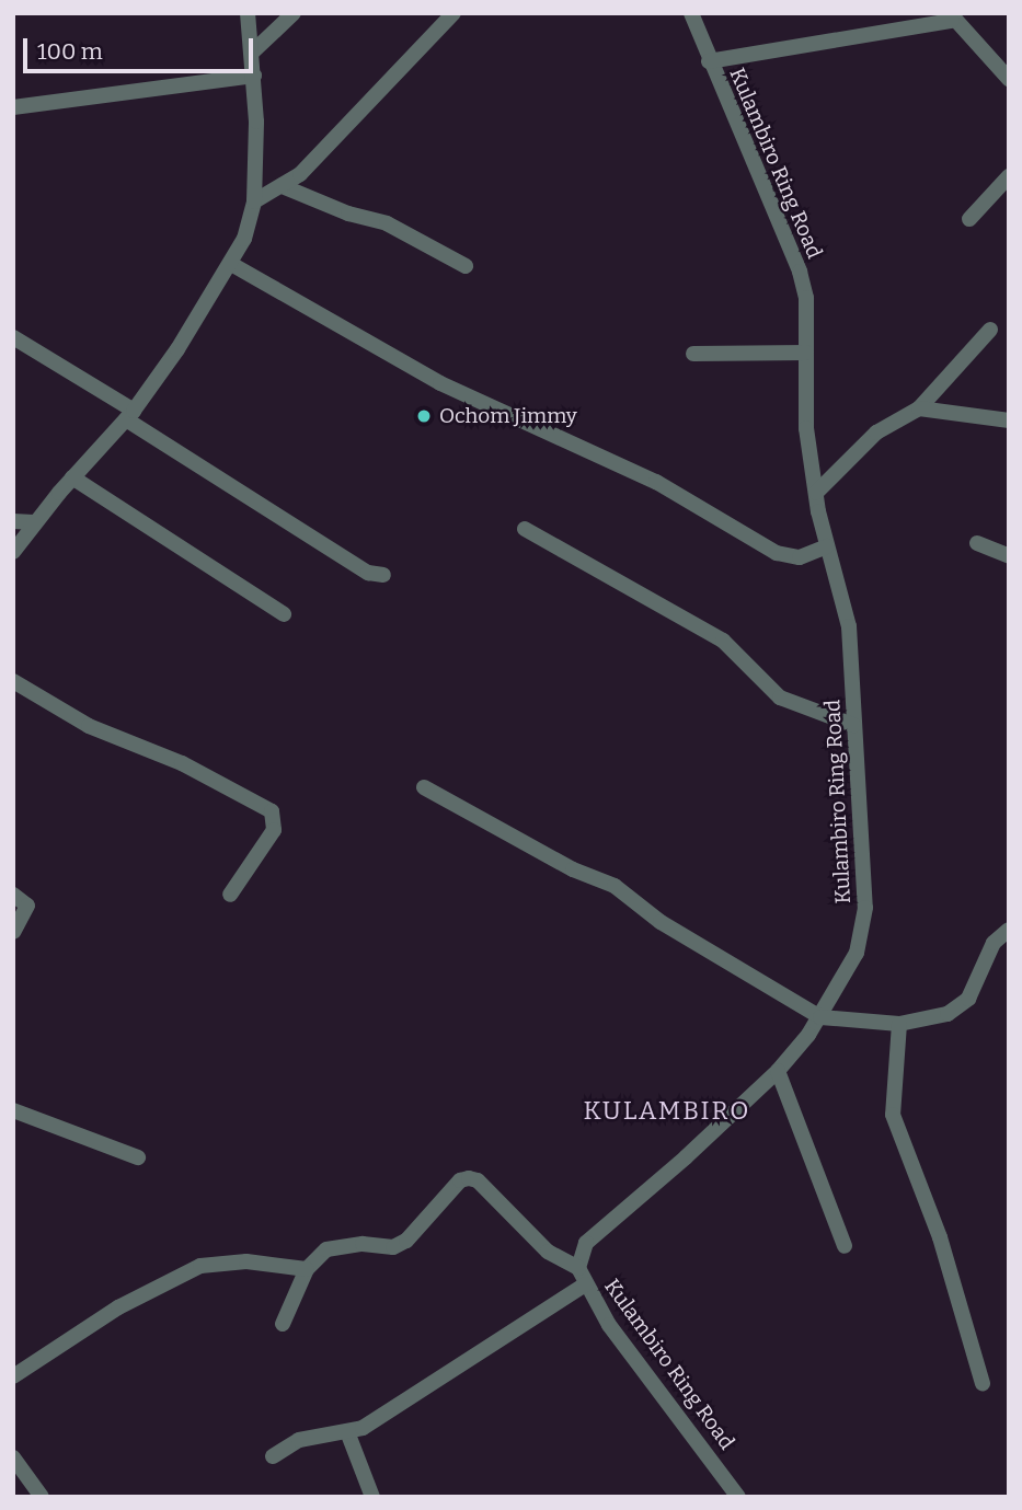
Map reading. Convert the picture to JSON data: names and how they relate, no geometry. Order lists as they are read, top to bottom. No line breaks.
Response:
{"streets":{"street":["Kulambiro Ring Road"]},"districts":["KULAMBIRO"],"places":["Ochom Jimmy"],"scale_bar":"100 m"}
